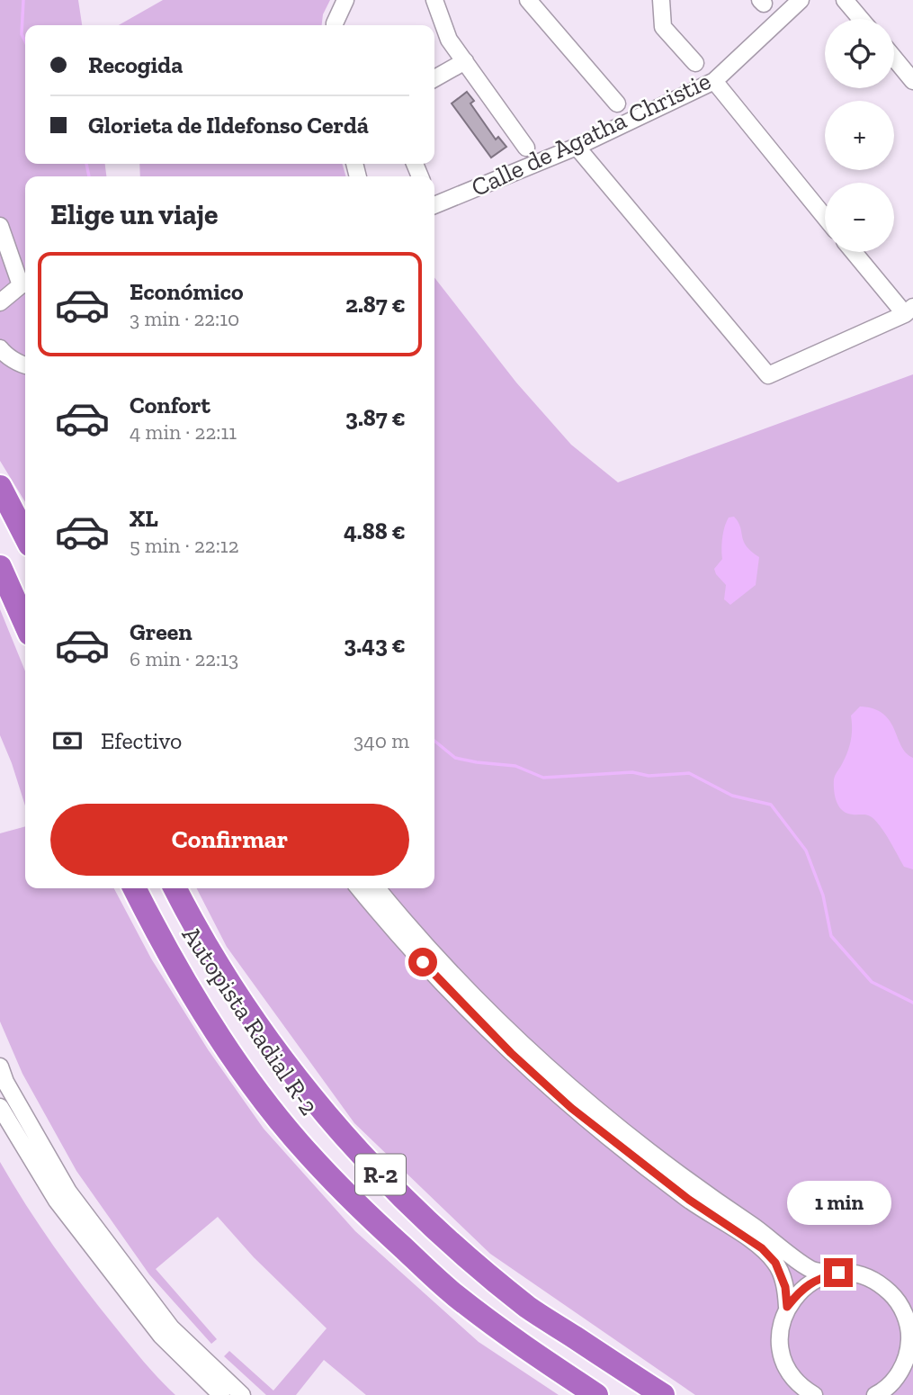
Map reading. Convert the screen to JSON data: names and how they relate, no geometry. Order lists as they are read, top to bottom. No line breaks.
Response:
{"streets":{"highway":["Autopista Radial R-2","R-2"],"street":["Calle de Agatha Christie"]},"page":{"map_buttons":["+","−"],"banner":["Recogida","Glorieta de Ildefonso Cerdá"],"heading":"Elige un viaje","list":[{"name":"Económico","note":"3 min · 22:10","value":"2.87 €"},{"name":"Confort","note":"4 min · 22:11","value":"3.87 €"},{"name":"XL","note":"5 min · 22:12","value":"4.88 €"},{"name":"Green","note":"6 min · 22:13","value":"3.43 €"}],"pay":["Efectivo","340 m"],"buttons":"Confirmar","bubble":"1 min"}}
